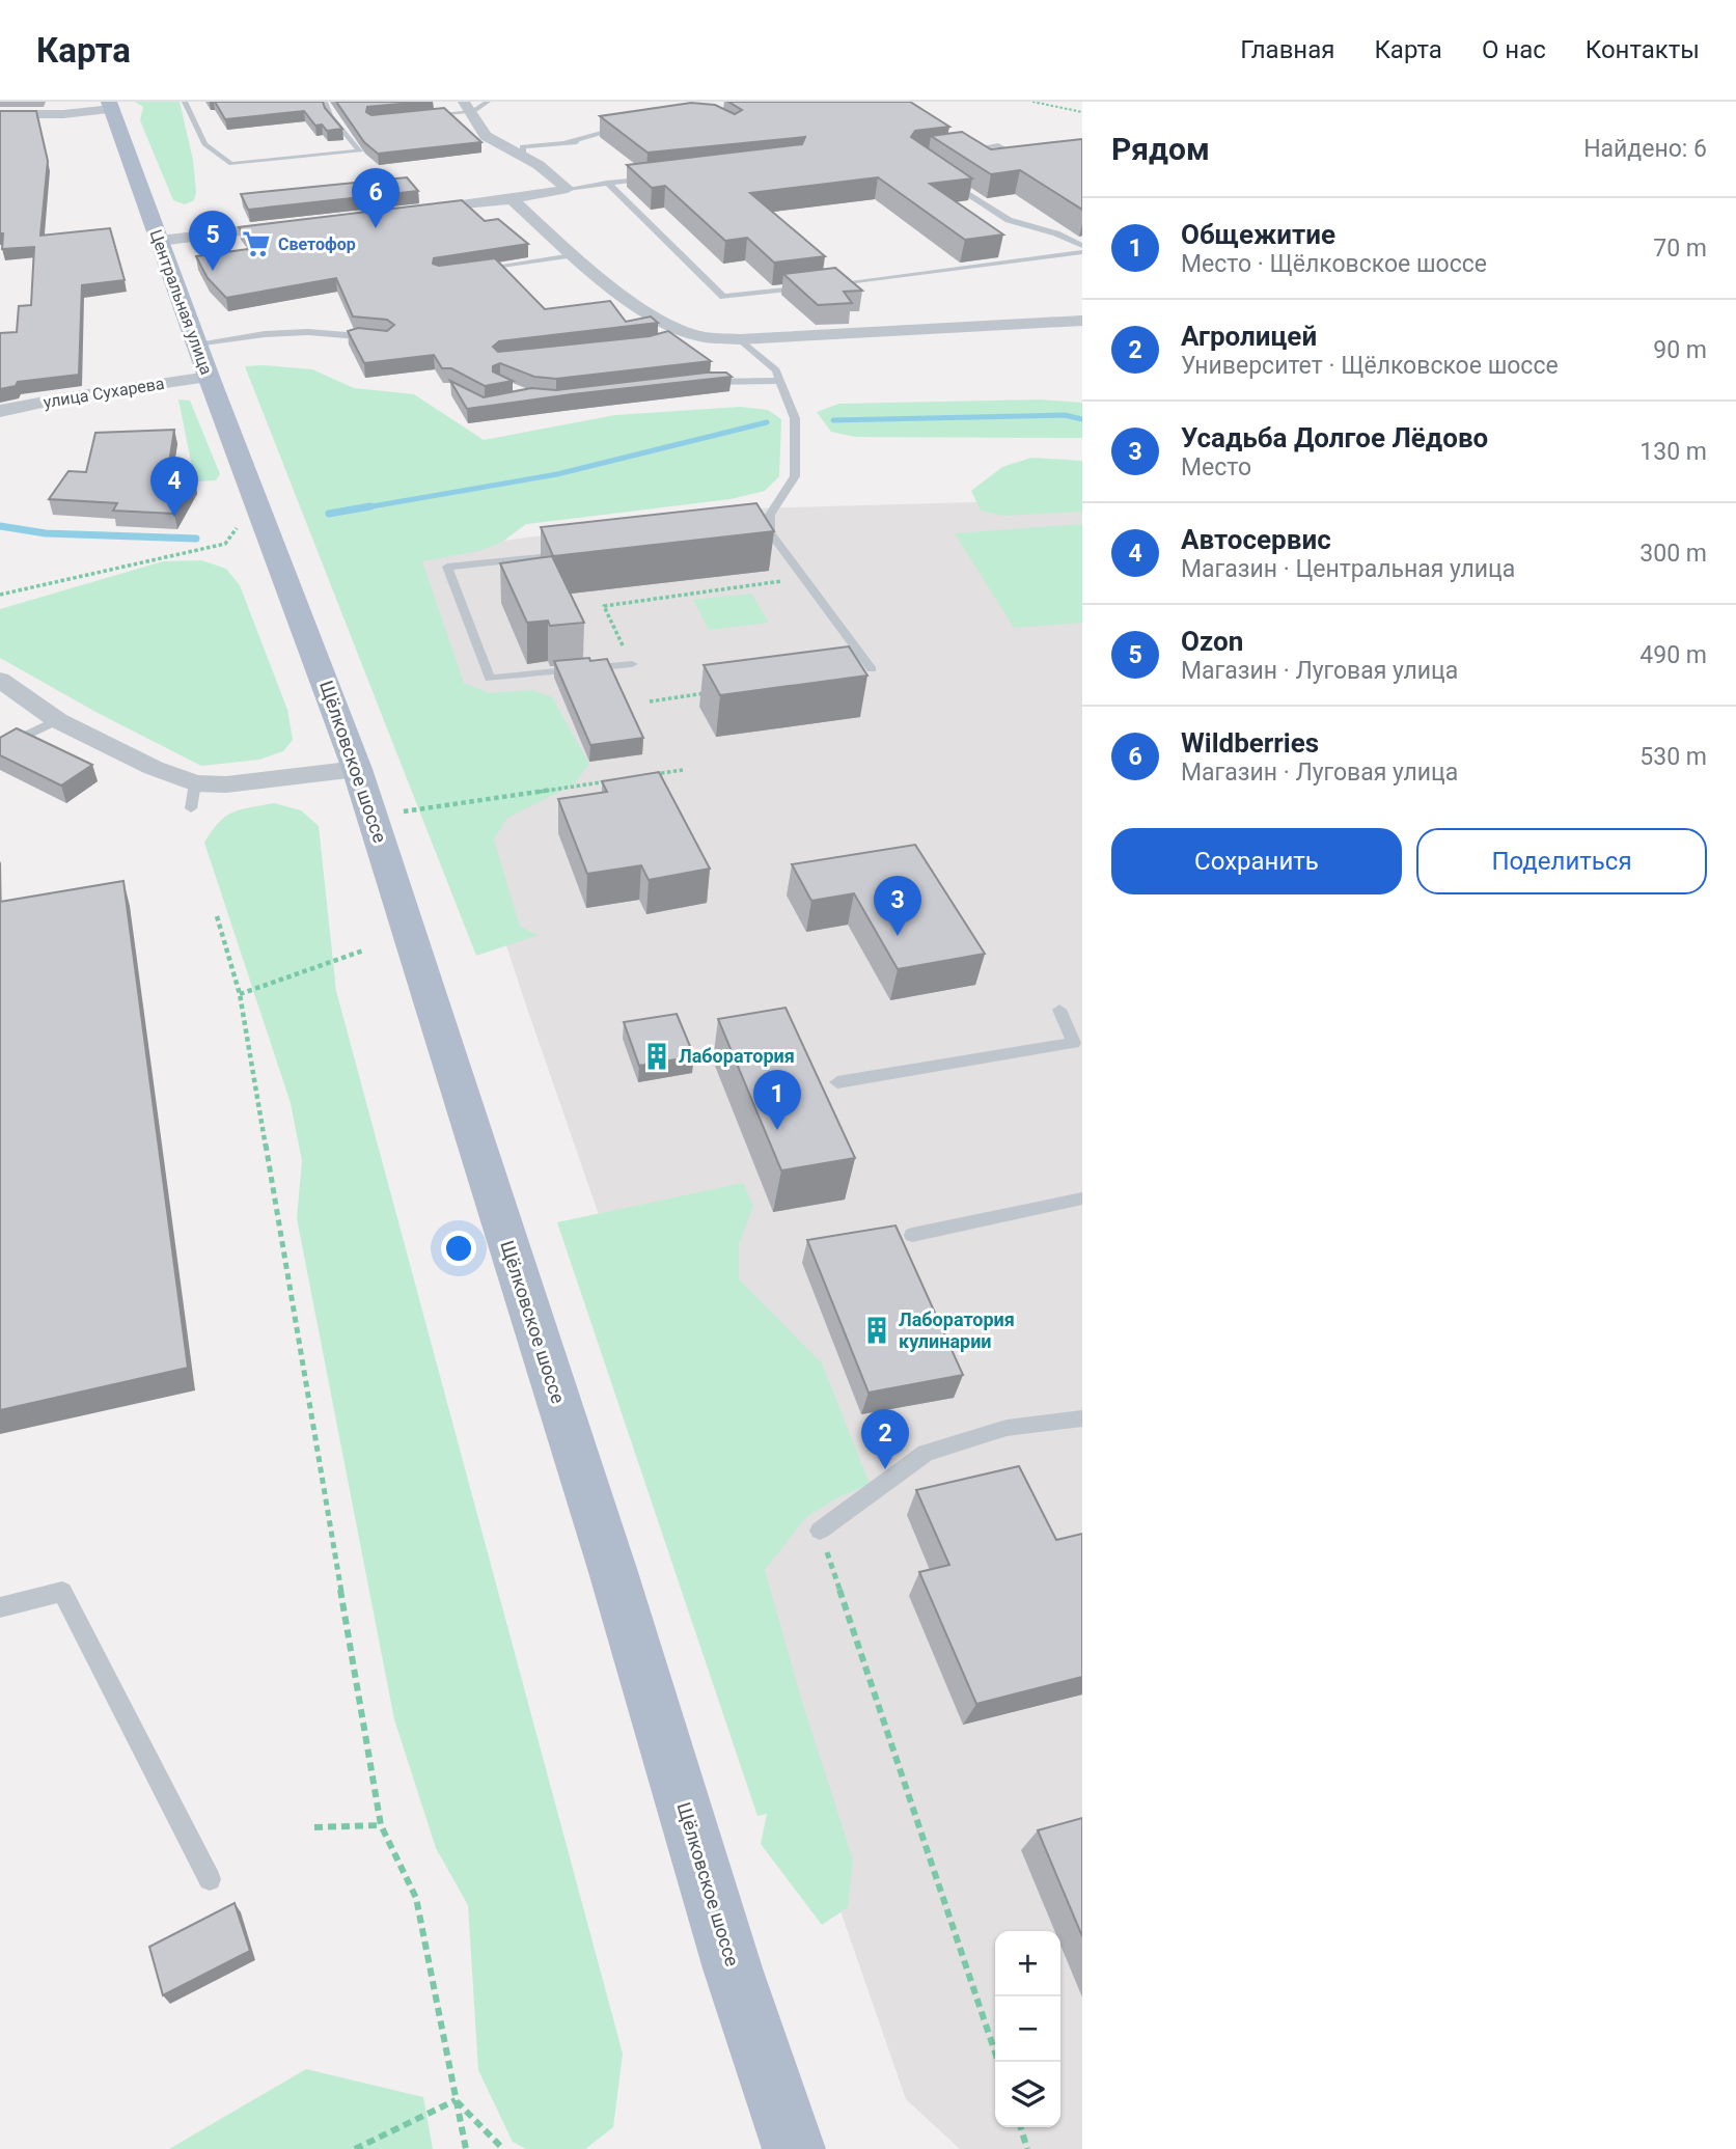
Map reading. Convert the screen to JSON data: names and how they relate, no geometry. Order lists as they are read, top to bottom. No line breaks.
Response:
{"streets":{"main road":["Центральная улица","Щёлковское шоссе"],"street":["улица Сухарева"]},"crossings":[["Центральная улица","улица Сухарева"],["Центральная улица","Щёлковское шоссе"]],"places":{"supermarket":["Светофор"],"building":["Лаборатория","Лаборатория кулинарии"]},"page":{"header":"Карта","nav":["Главная","Карта","О нас","Контакты"],"heading":["Рядом","Найдено: 6"],"pins":["6","5","4","3","1","2"],"list":[{"mark":"1","name":"Общежитие","note":"Место · Щёлковское шоссе","value":"70 m"},{"mark":"2","name":"Агролицей","note":"Университет · Щёлковское шоссе","value":"90 m"},{"mark":"3","name":"Усадьба Долгое Лёдово","note":"Место","value":"130 m"},{"mark":"4","name":"Автосервис","note":"Магазин · Центральная улица","value":"300 m"},{"mark":"5","name":"Ozon","note":"Магазин · Луговая улица","value":"490 m"},{"mark":"6","name":"Wildberries","note":"Магазин · Луговая улица","value":"530 m"}],"buttons":["Сохранить","Поделиться"],"map_buttons":["+","−"]}}
